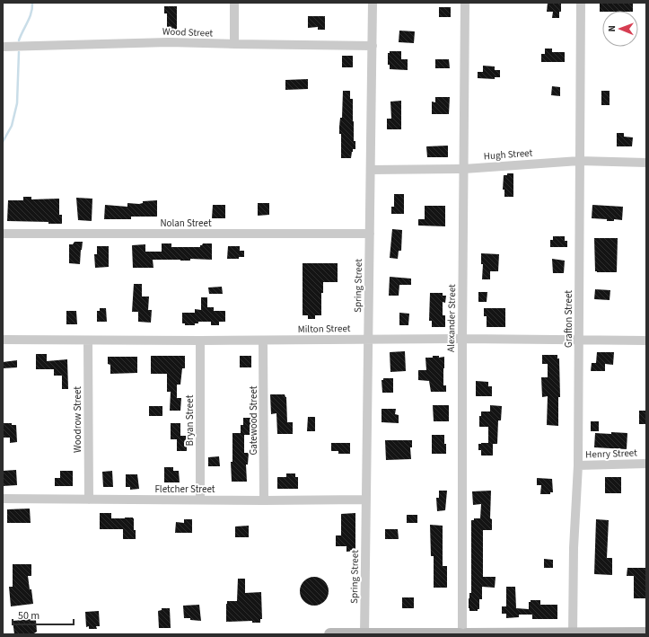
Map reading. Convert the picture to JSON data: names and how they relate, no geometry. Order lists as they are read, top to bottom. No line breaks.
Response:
{"streets":{"street":["Wood Street","Hugh Street","Nolan Street","Spring Street","Alexander Street","Grafton Street","Milton Street","Woodrow Street","Bryan Street","Gatewood Street","Henry Street","Fletcher Street"]},"crossings":[["Wood Street","Spring Street"],["Hugh Street","Spring Street"],["Hugh Street","Alexander Street"],["Hugh Street","Grafton Street"],["Nolan Street","Spring Street"],["Spring Street","Milton Street"],["Spring Street","Fletcher Street"],["Alexander Street","Milton Street"],["Grafton Street","Milton Street"],["Grafton Street","Henry Street"],["Milton Street","Woodrow Street"],["Milton Street","Bryan Street"],["Milton Street","Gatewood Street"],["Woodrow Street","Fletcher Street"],["Bryan Street","Fletcher Street"],["Gatewood Street","Fletcher Street"]],"scale_bar":"50 m","north":"left"}
